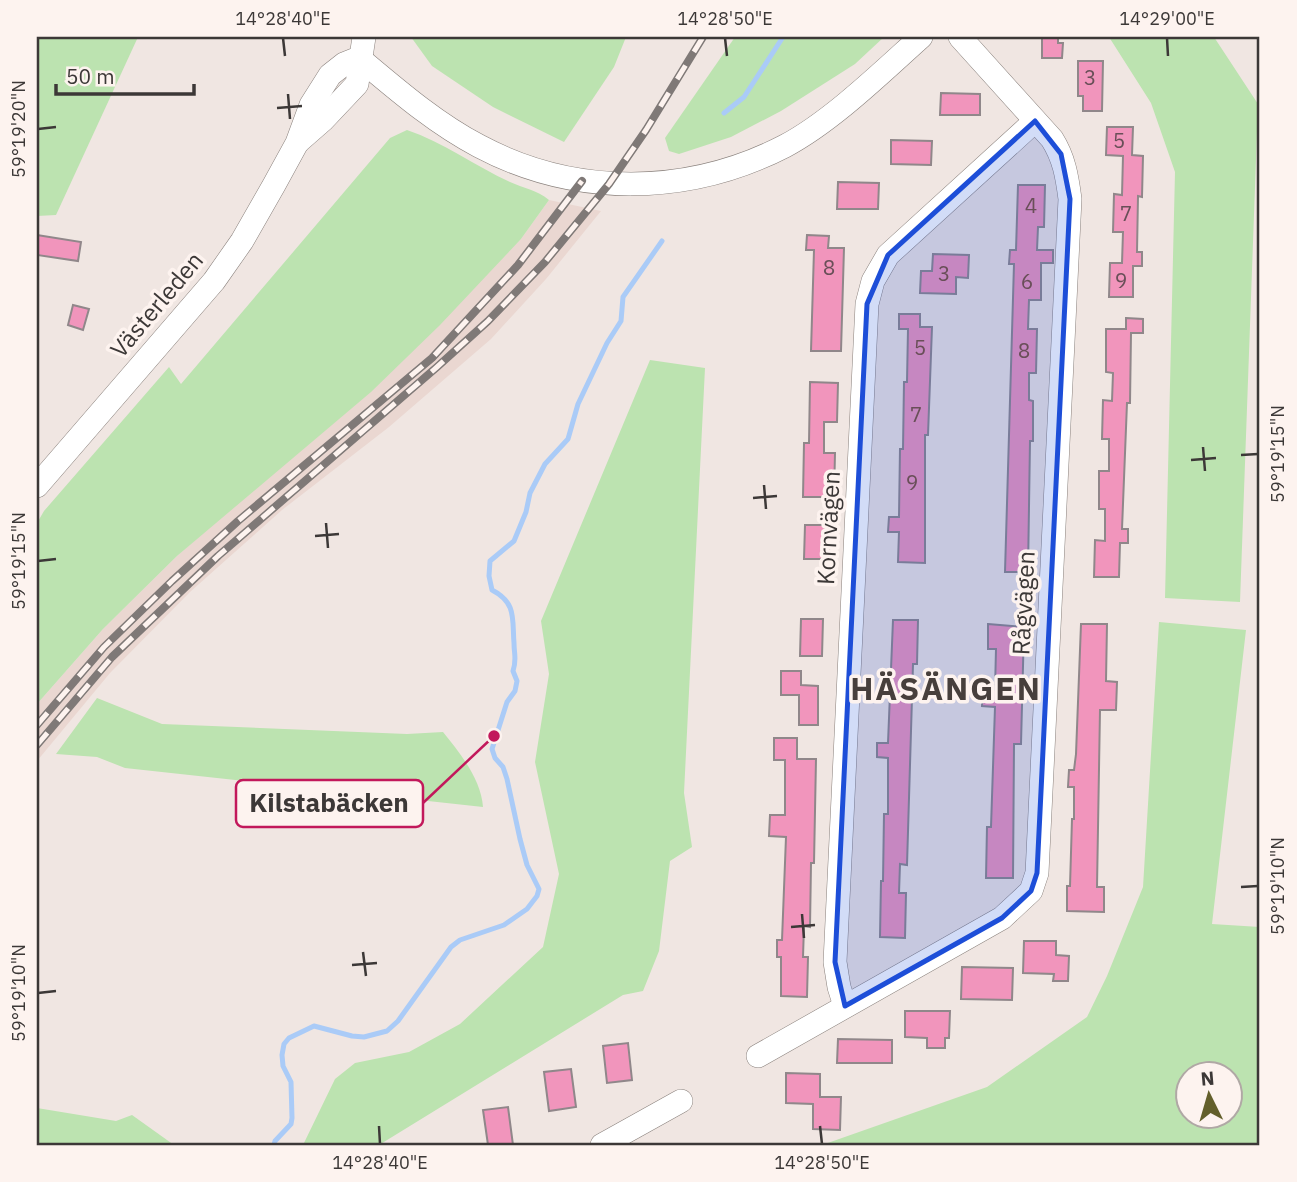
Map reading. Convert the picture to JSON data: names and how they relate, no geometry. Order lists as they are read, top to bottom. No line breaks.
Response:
{"streets":{"street":["Västerleden","Kornvägen","Rågvägen"]},"crossings":[["Kornvägen","Rågvägen"]],"districts":["HÄSÄNGEN"],"places":["Kilstabäcken"],"house_numbers":["3","5","4","7","8","3","9","6","5","8","7","9"],"scale_bar":"50 m","north":"top","coordinates":["14°28'40\"E","14°28'50\"E","14°29'00\"E","59°19'20\"N","59°19'15\"N","59°19'10\"N"]}
